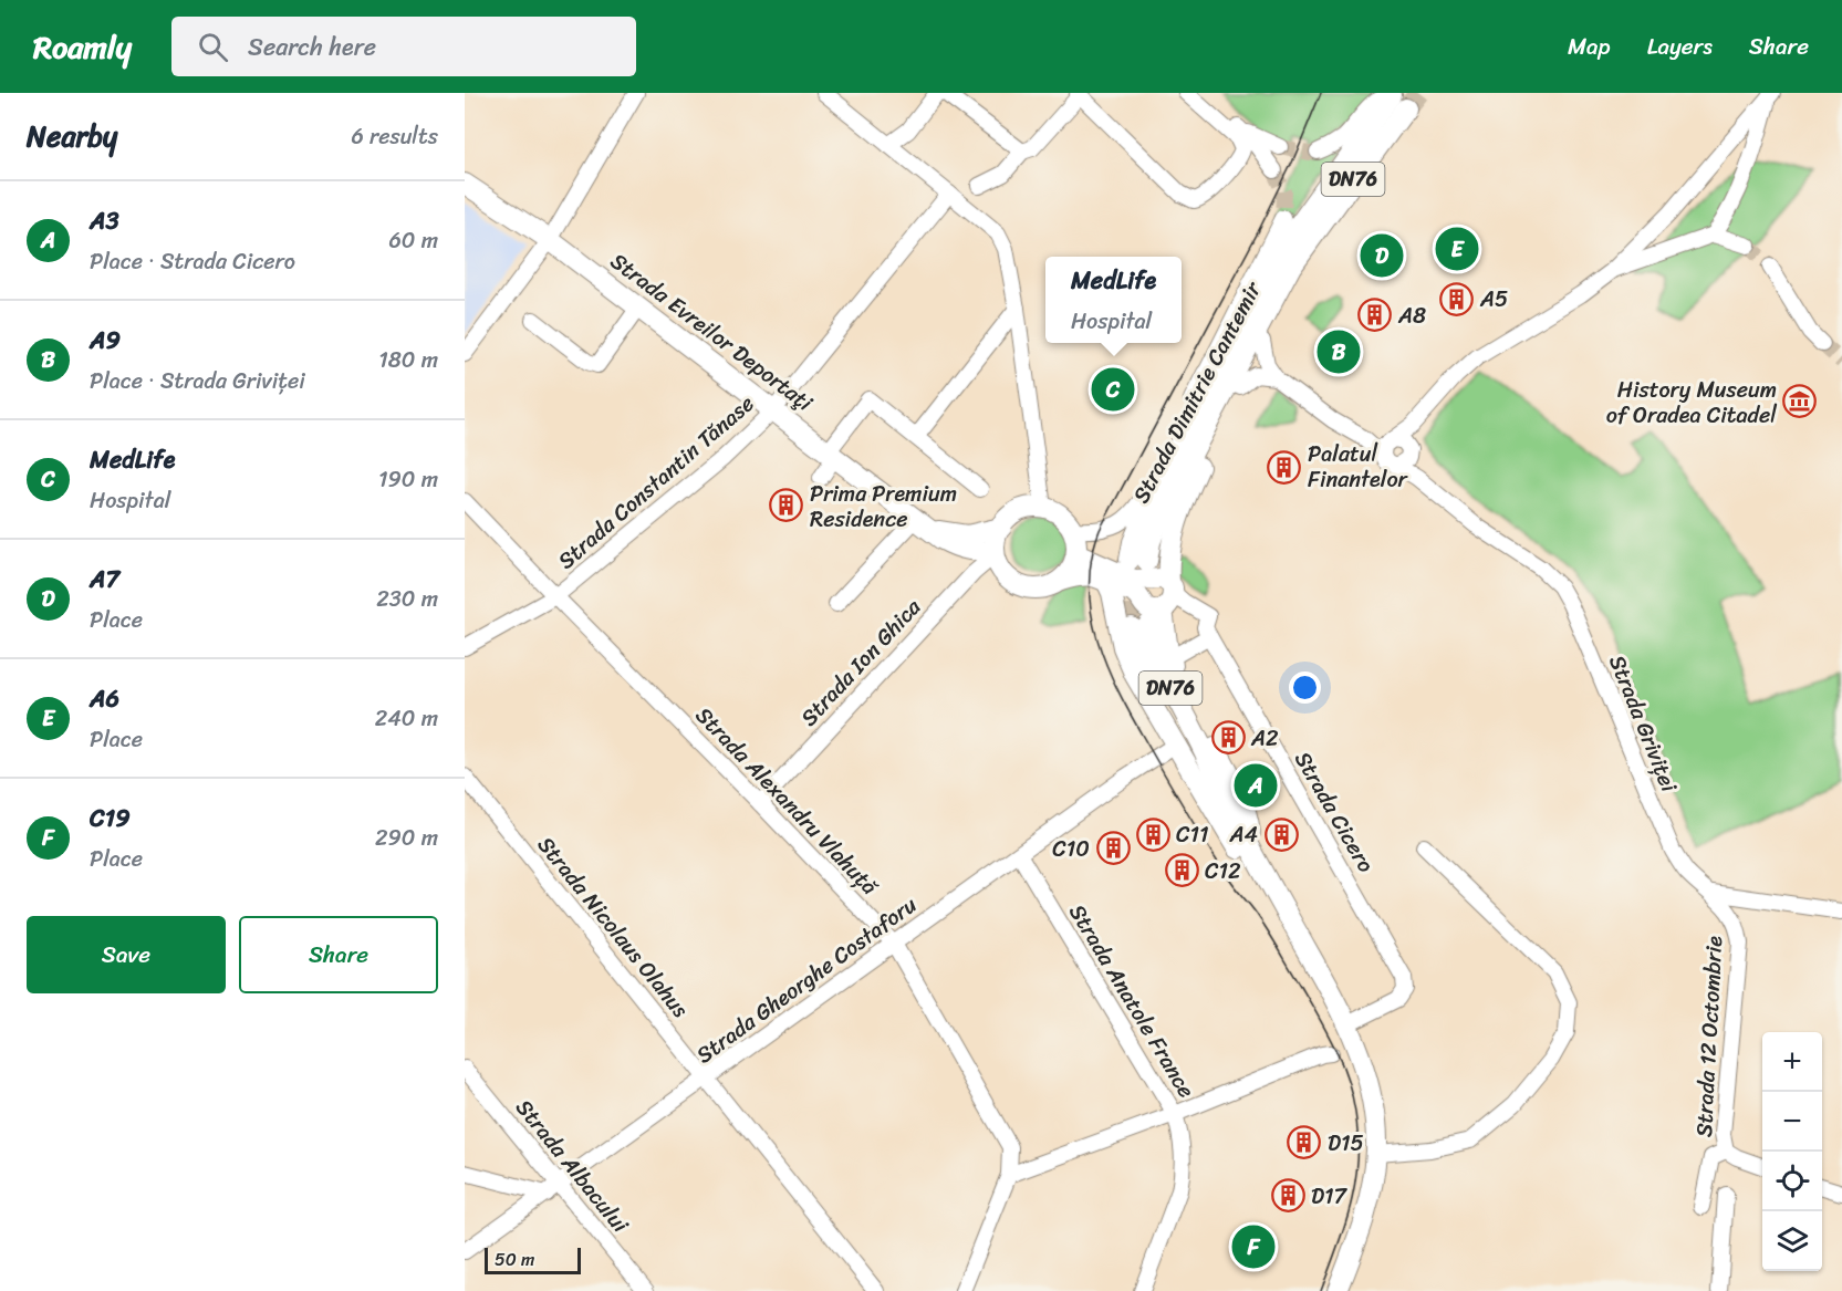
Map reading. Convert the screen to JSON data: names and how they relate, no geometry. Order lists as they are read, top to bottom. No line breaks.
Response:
{"streets":{"main road":["DN76","Strada Evreilor Deportaţi","Strada Dimitrie Cantemir"],"street":["Strada Constantin Tănase","Strada Ion Ghica","Strada Griviței","Strada Alexandru Vlahuță","Strada Cicero","Strada Nicolaus Olahus","Strada Gheorghe Costaforu","Strada Anatole France","Strada 12 Octombrie","Strada Albacului"]},"crossings":[["DN76","Strada Dimitrie Cantemir"],["Strada Evreilor Deportaţi","Strada Constantin Tănase"],["Strada Evreilor Deportaţi","Strada Ion Ghica"],["Strada Constantin Tănase","Strada Alexandru Vlahuță"],["Strada Ion Ghica","Strada Alexandru Vlahuță"],["Strada Griviței","Strada 12 Octombrie"],["Strada Alexandru Vlahuță","Strada Gheorghe Costaforu"],["Strada Nicolaus Olahus","Strada Gheorghe Costaforu"],["Strada Gheorghe Costaforu","Strada Anatole France"],["Strada Gheorghe Costaforu","Strada Albacului"]],"places":{"building":["A5","A8","Palatul Finantelor","Prima Premium Residence","A2","C11","A4","C10","C12","D15","D17"],"museum":["History Museum of Oradea Citadel"]},"scale_bar":"50 m","page":{"header":"Roamly","search":"Search here","nav":["Map","Layers","Share"],"heading":["Nearby","6 results"],"list":[{"mark":"A","name":"A3","note":"Place · Strada Cicero","value":"60 m"},{"mark":"B","name":"A9","note":"Place · Strada Griviței","value":"180 m"},{"mark":"C","name":"MedLife","note":"Hospital","value":"190 m"},{"mark":"D","name":"A7","note":"Place","value":"230 m"},{"mark":"E","name":"A6","note":"Place","value":"240 m"},{"mark":"F","name":"C19","note":"Place","value":"290 m"}],"pins":["E","D","B","C","A","F"],"popup":["MedLife","Hospital"],"buttons":["Save","Share"],"map_buttons":["+","−"],"scale":"50 m"}}
